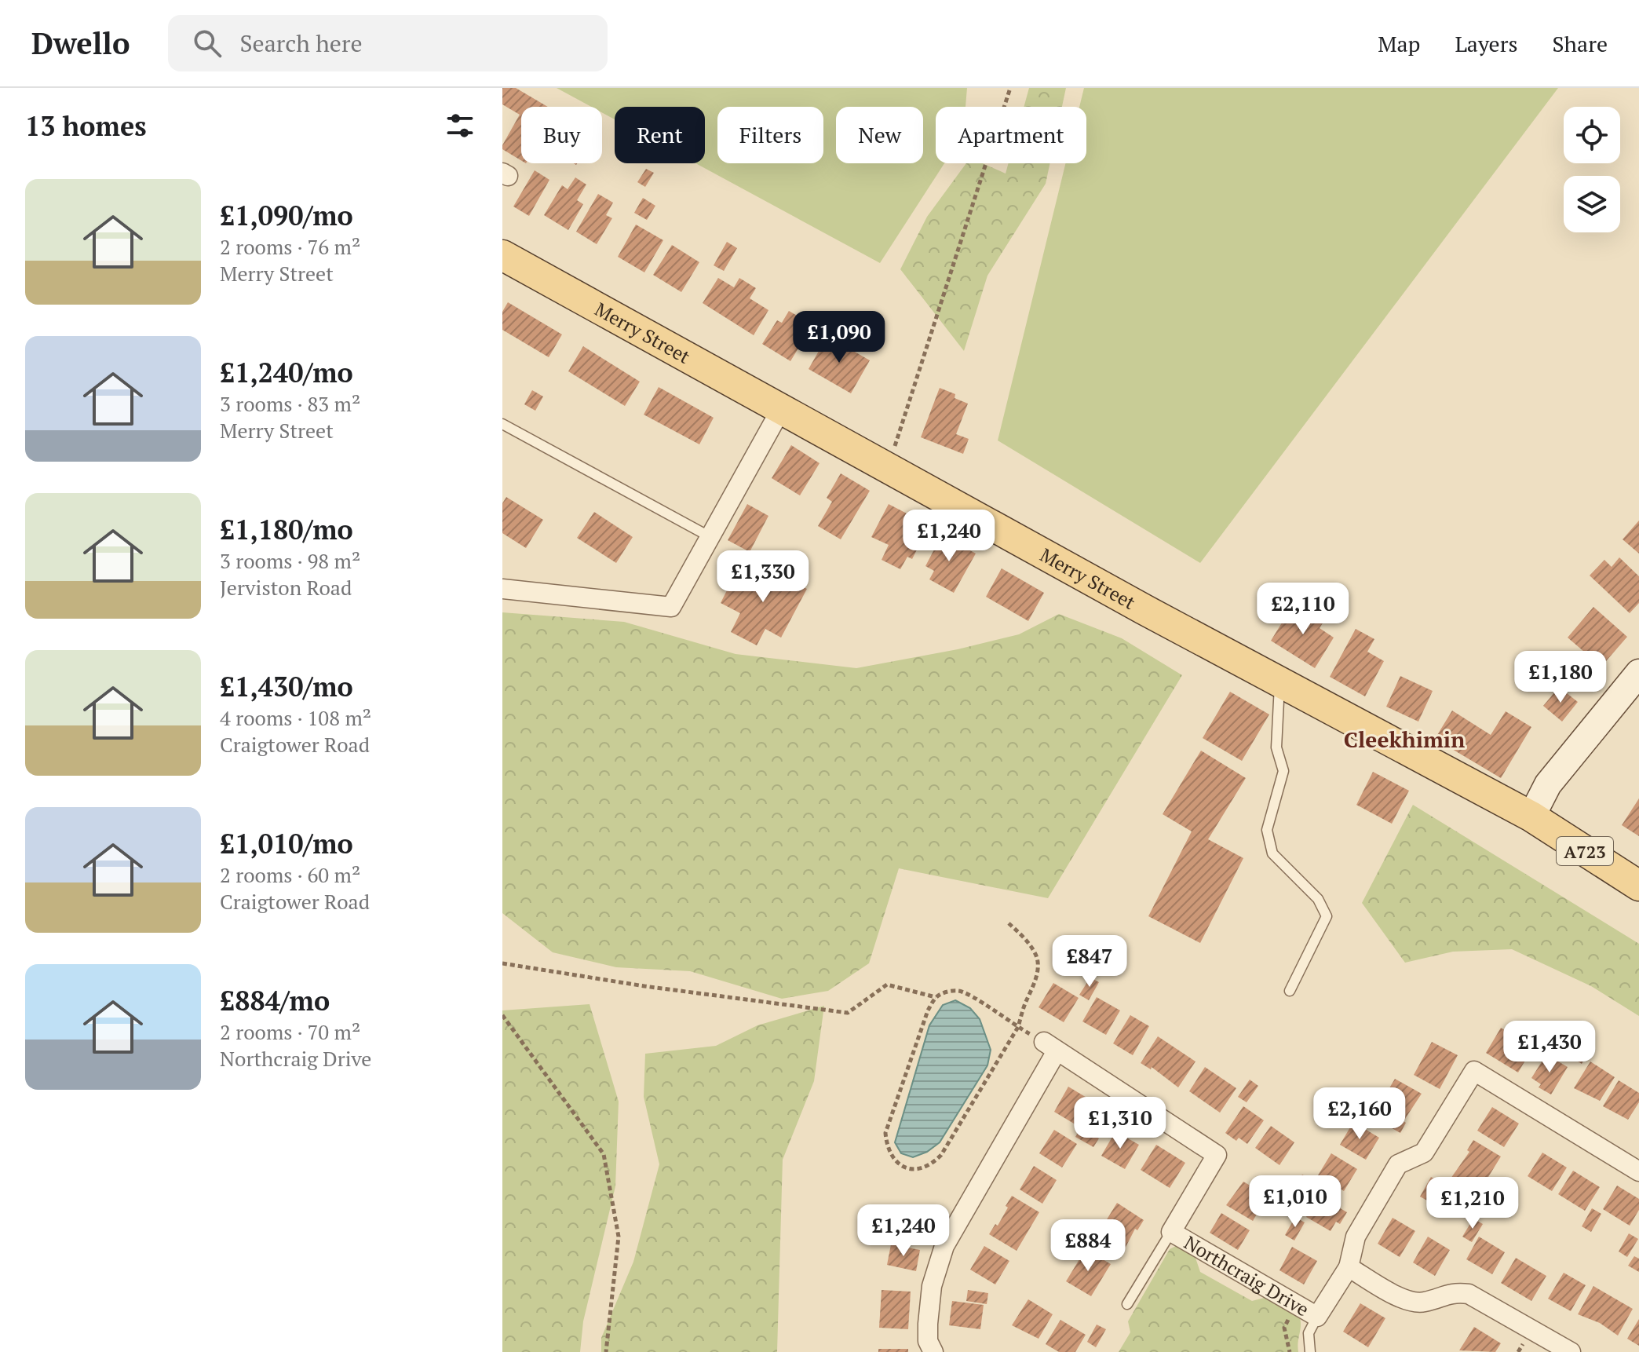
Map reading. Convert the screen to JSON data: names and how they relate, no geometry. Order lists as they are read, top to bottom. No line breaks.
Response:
{"streets":{"main road":["Merry Street","A723"],"street":["Northcraig Drive"]},"districts":["Cleekhimin"],"page":{"header":"Dwello","search":"Search here","nav":["Map","Layers","Share"],"heading":"13 homes","chip":["Buy","Rent","Filters","New","Apartment"],"list":[{"name":"£1,090/mo","note":"2 rooms · 76 m² · Merry Street"},{"name":"£1,240/mo","note":"3 rooms · 83 m² · Merry Street"},{"name":"£1,180/mo","note":"3 rooms · 98 m² · Jerviston Road"},{"name":"£1,430/mo","note":"4 rooms · 108 m² · Craigtower Road"},{"name":"£1,010/mo","note":"2 rooms · 60 m² · Craigtower Road"},{"name":"£884/mo","note":"2 rooms · 70 m² · Northcraig Drive"}],"price":["£1,090","£1,240","£1,330","£2,110","£1,180","£847","£1,430","£2,160","£1,310","£1,010","£1,210","£1,240","£884"]}}
